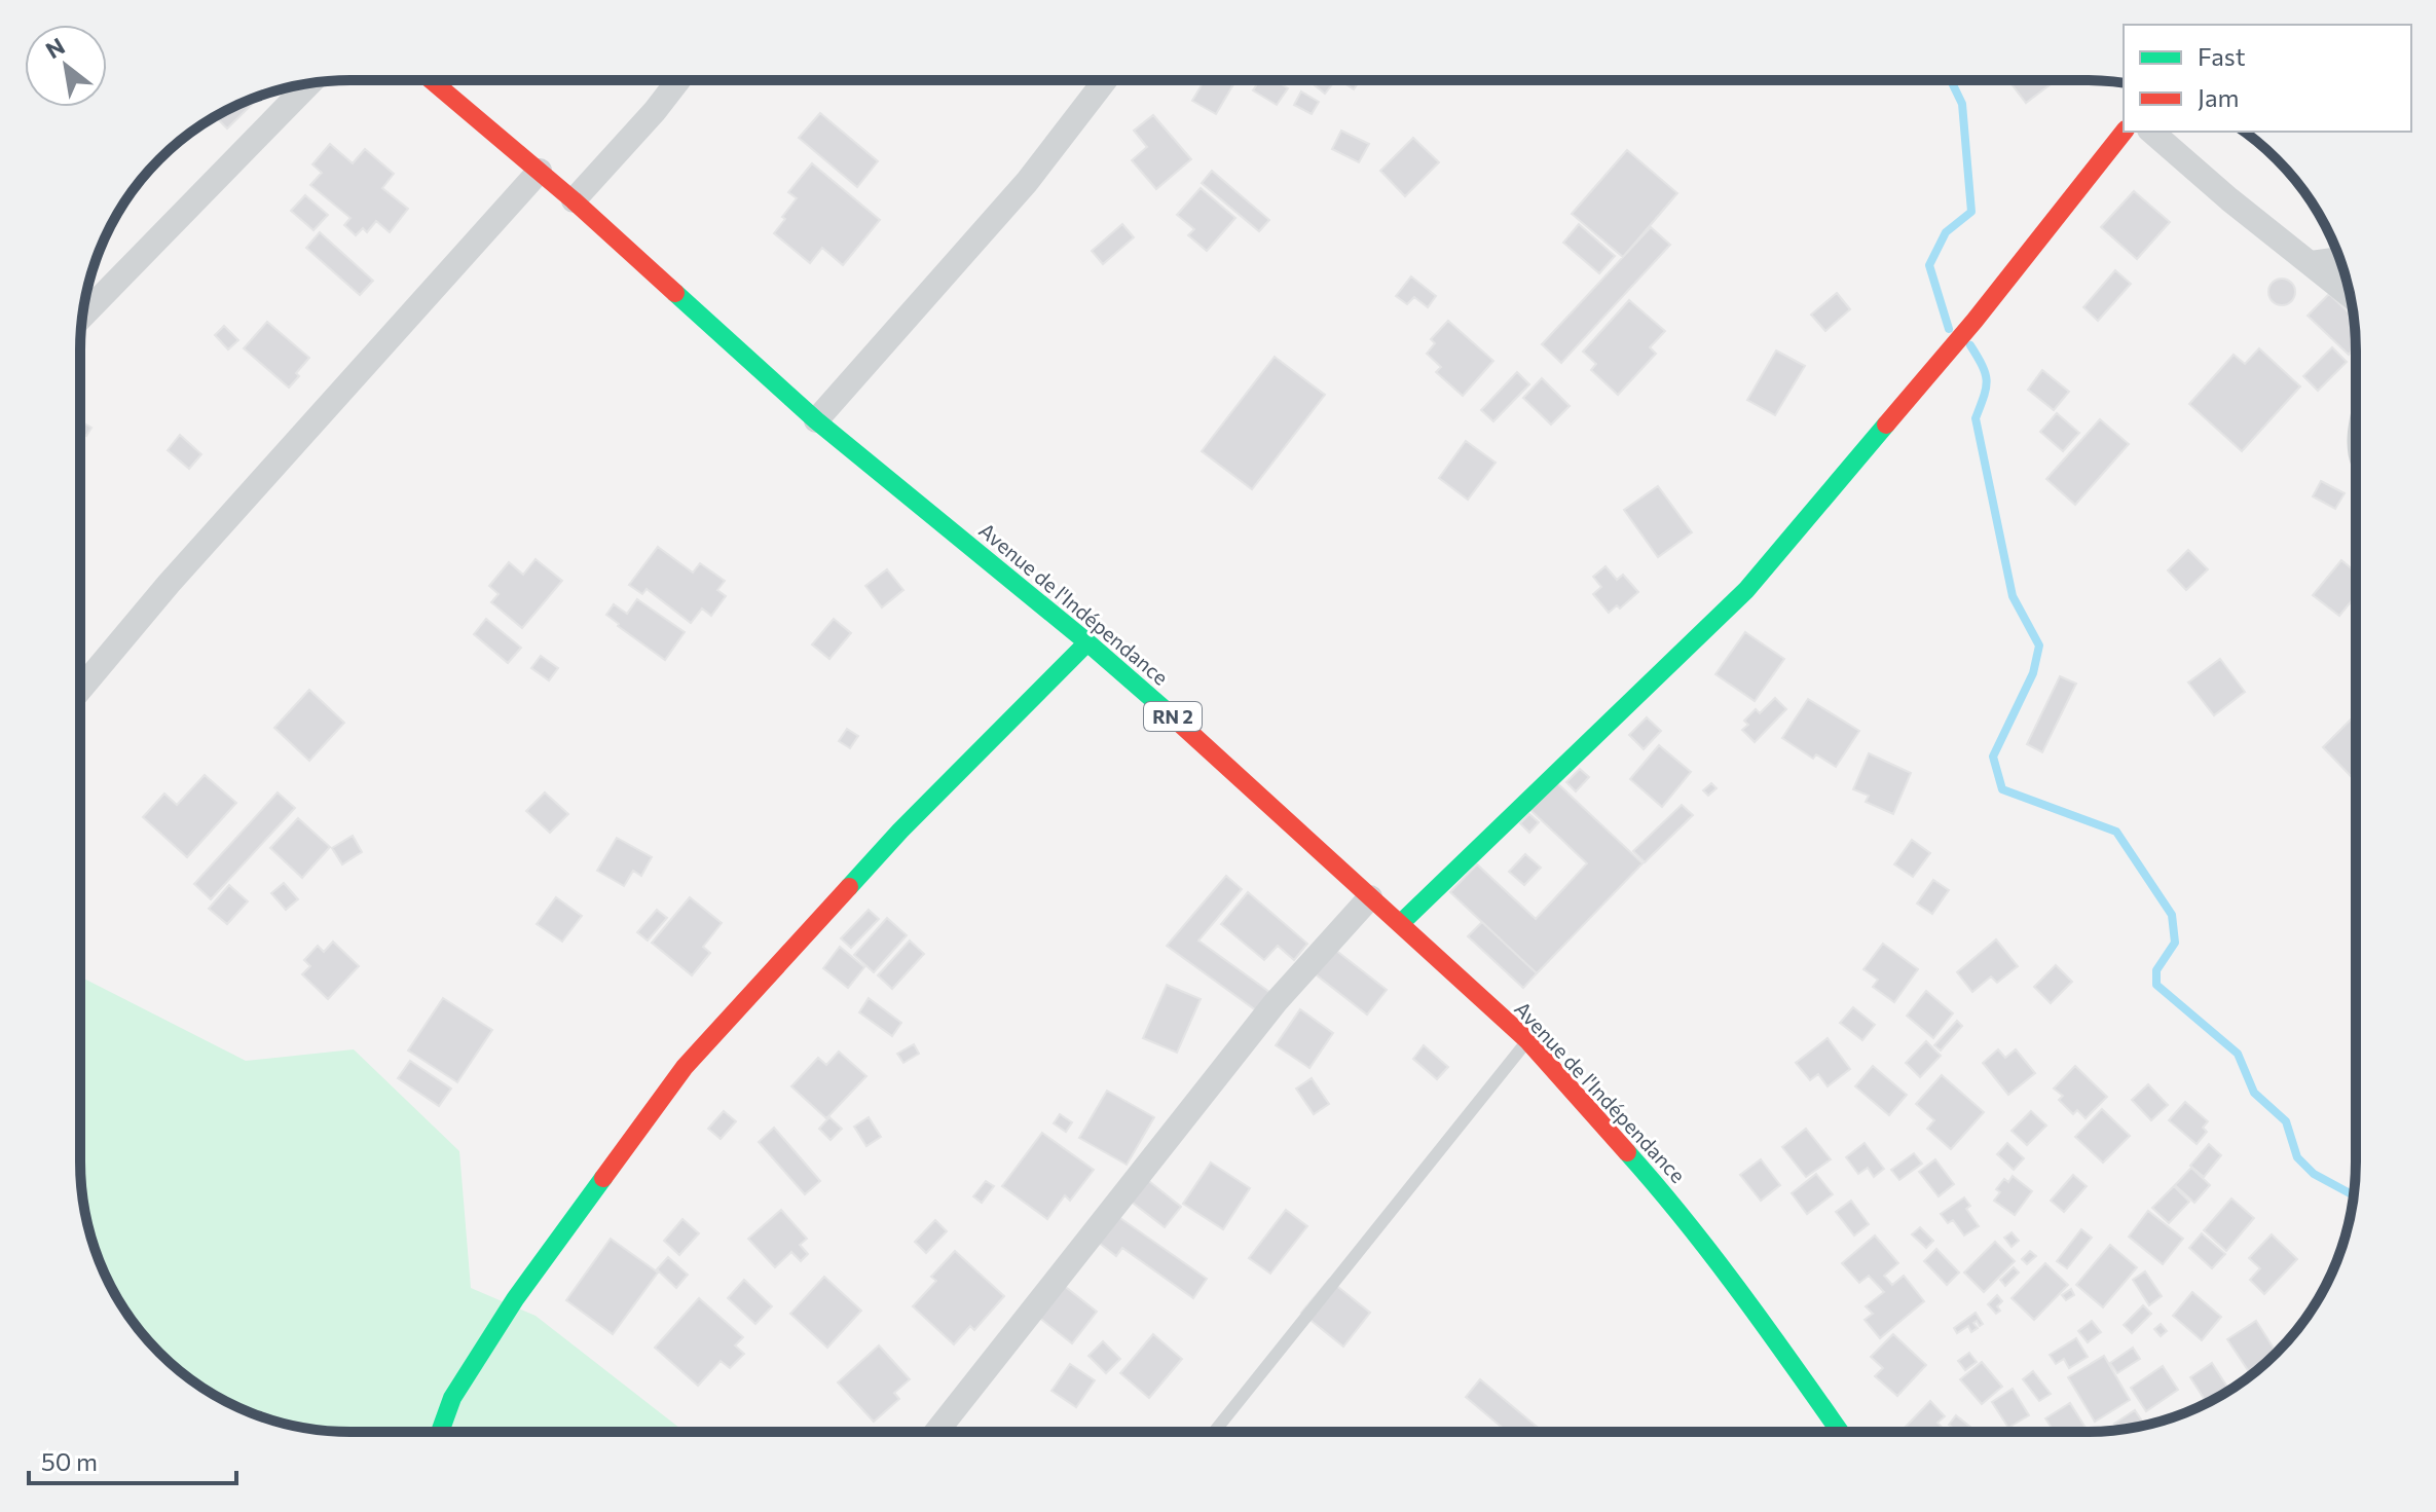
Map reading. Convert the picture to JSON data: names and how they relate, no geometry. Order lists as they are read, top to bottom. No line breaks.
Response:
{"streets":{"street":["Avenue de l'Indépendance","RN 2"]},"legend":["Fast","Jam"],"scale_bar":"50 m","north":"top left"}
